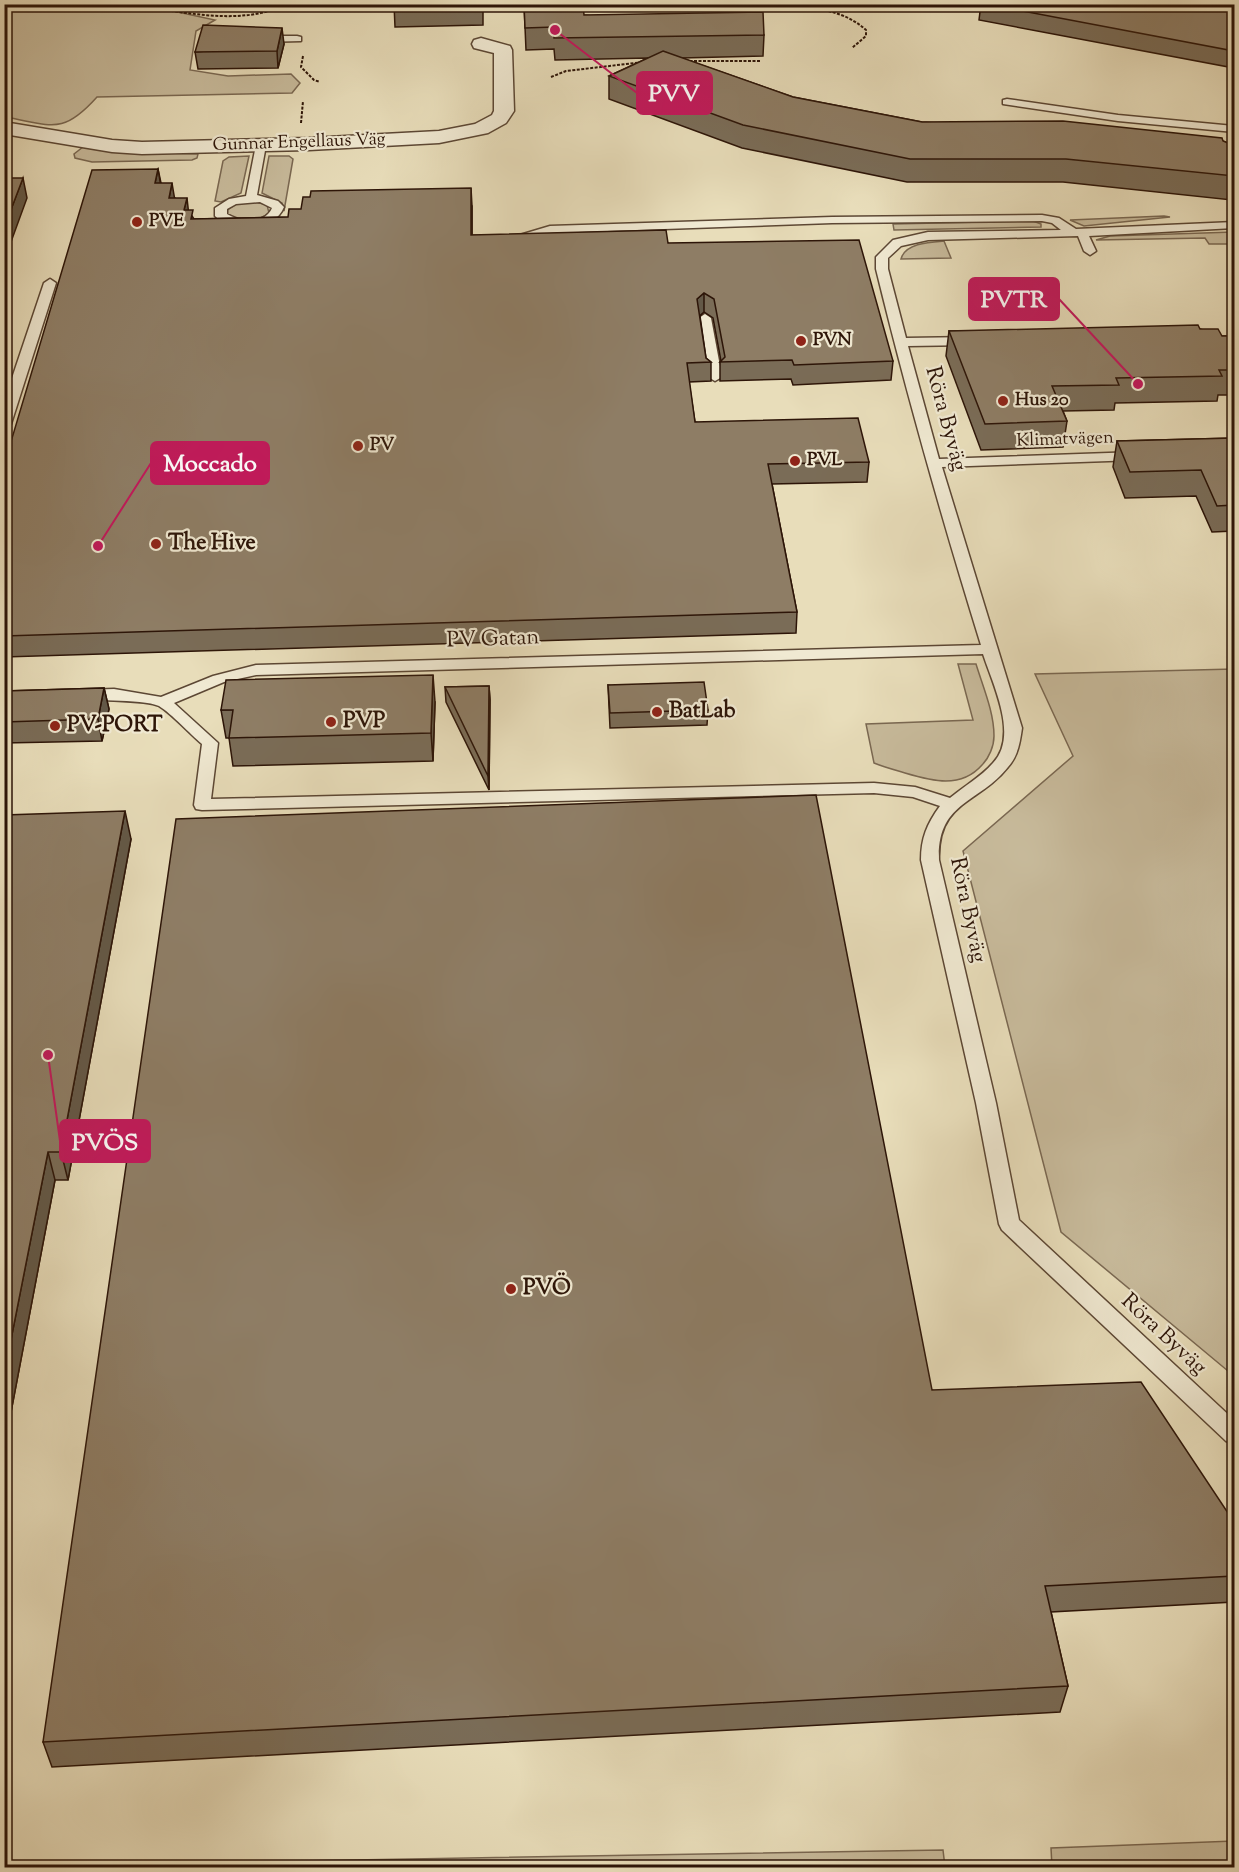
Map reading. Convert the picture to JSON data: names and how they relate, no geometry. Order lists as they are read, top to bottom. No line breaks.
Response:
{"streets":{"street":["Gunnar Engellaus Väg"],"lane":["Röra Byväg","Klimatvägen","PV Gatan"]},"crossings":[["Röra Byväg","Klimatvägen"],["Röra Byväg","PV Gatan"]],"places":["PVV","PVE","PVN","PVTR","Hus 20","PV","PVL","The Hive","Moccado","BatLab","PVP","PV-PORT","PVÖS","PVÖ"]}
